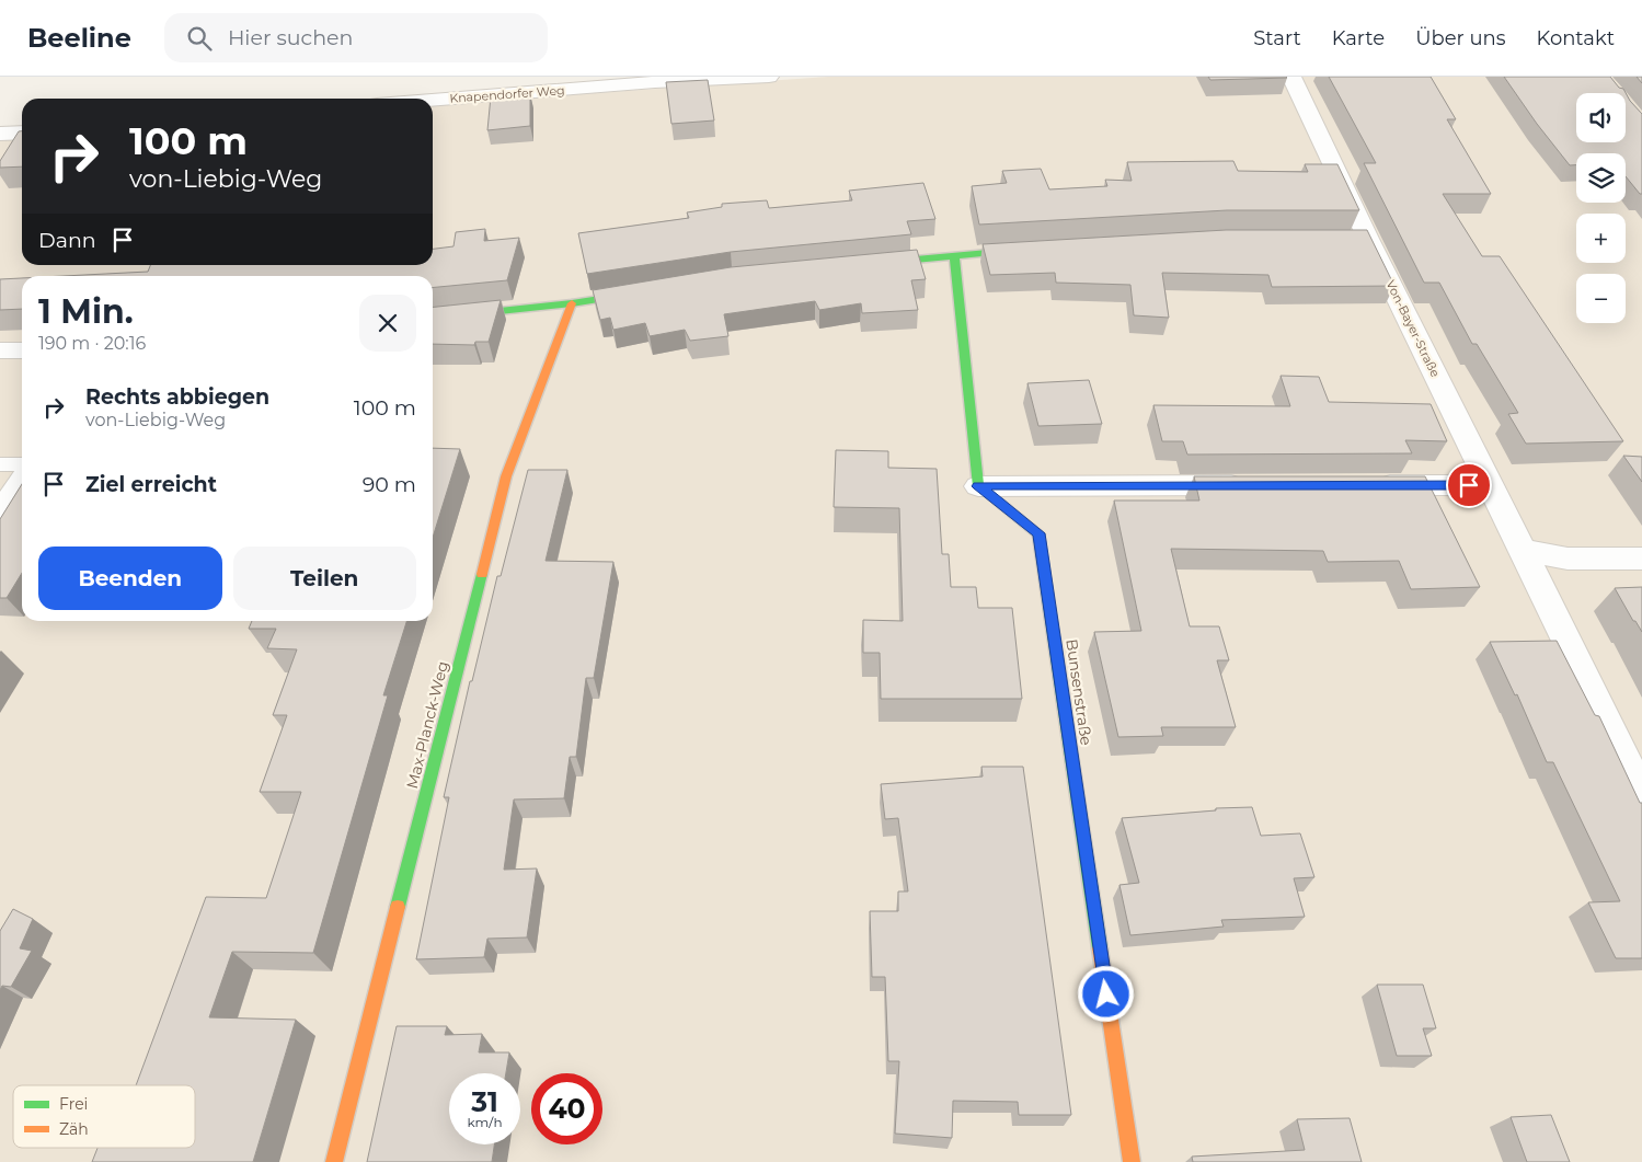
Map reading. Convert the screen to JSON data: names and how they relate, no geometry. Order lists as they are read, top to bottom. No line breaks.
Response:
{"streets":{"street":["Knapendorfer Weg","Von-Bayer-Straße","Bunsenstraße","Max-Planck-Weg"]},"legend":["Frei","Zäh"],"page":{"header":"Beeline","search":"Hier suchen","nav":["Start","Karte","Über uns","Kontakt"],"map_buttons":["+","−"],"turn":["100 m","von-Liebig-Weg"],"then":"Dann","heading":["1 Min.","190 m · 20:16"],"list":[{"name":"Rechts abbiegen","note":"von-Liebig-Weg","value":"100 m"},{"name":"Ziel erreicht","value":"90 m"}],"buttons":["Beenden","Teilen"],"speed":"31 km/h","limit":"40"}}
